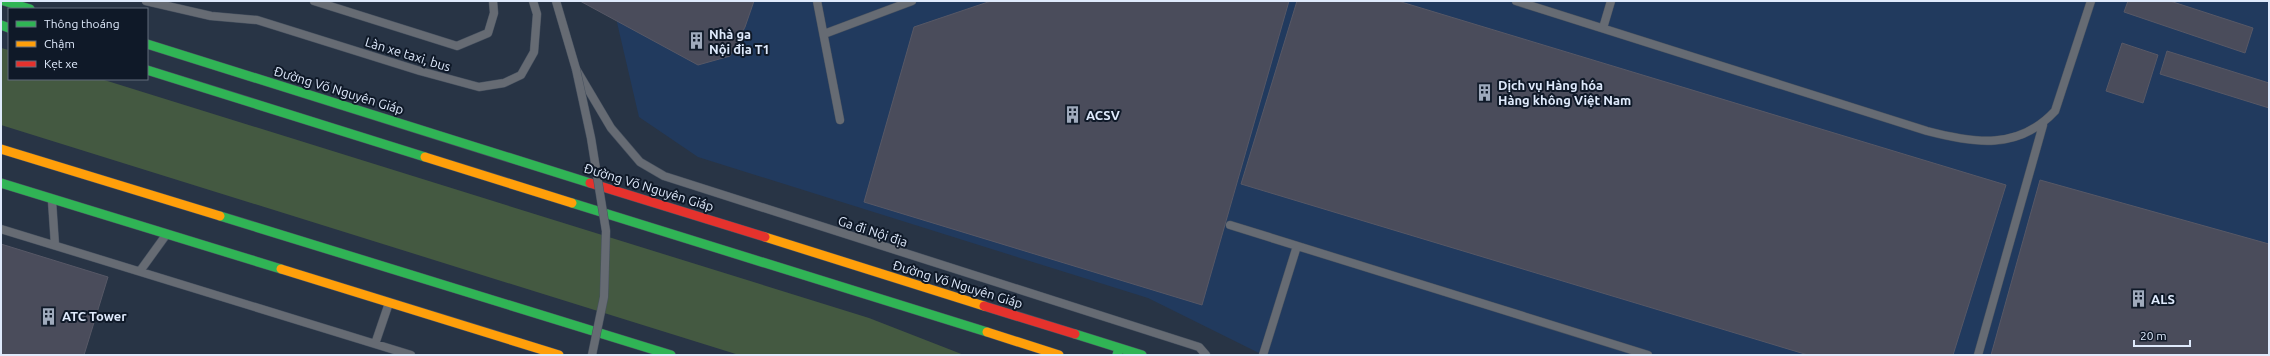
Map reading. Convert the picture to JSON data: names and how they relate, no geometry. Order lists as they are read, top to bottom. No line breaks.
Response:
{"streets":{"main road":["Đường Võ Nguyên Giáp"],"lane":["Làn xe taxi, bus","Ga đi Nội địa"]},"places":{"building":["Nhà ga Nội địa T1","Dịch vụ Hàng hóa Hàng không Việt Nam","ACSV","ALS","ATC Tower"]},"legend":["Thông thoáng","Chậm","Kẹt xe"],"scale_bar":"20 m"}
